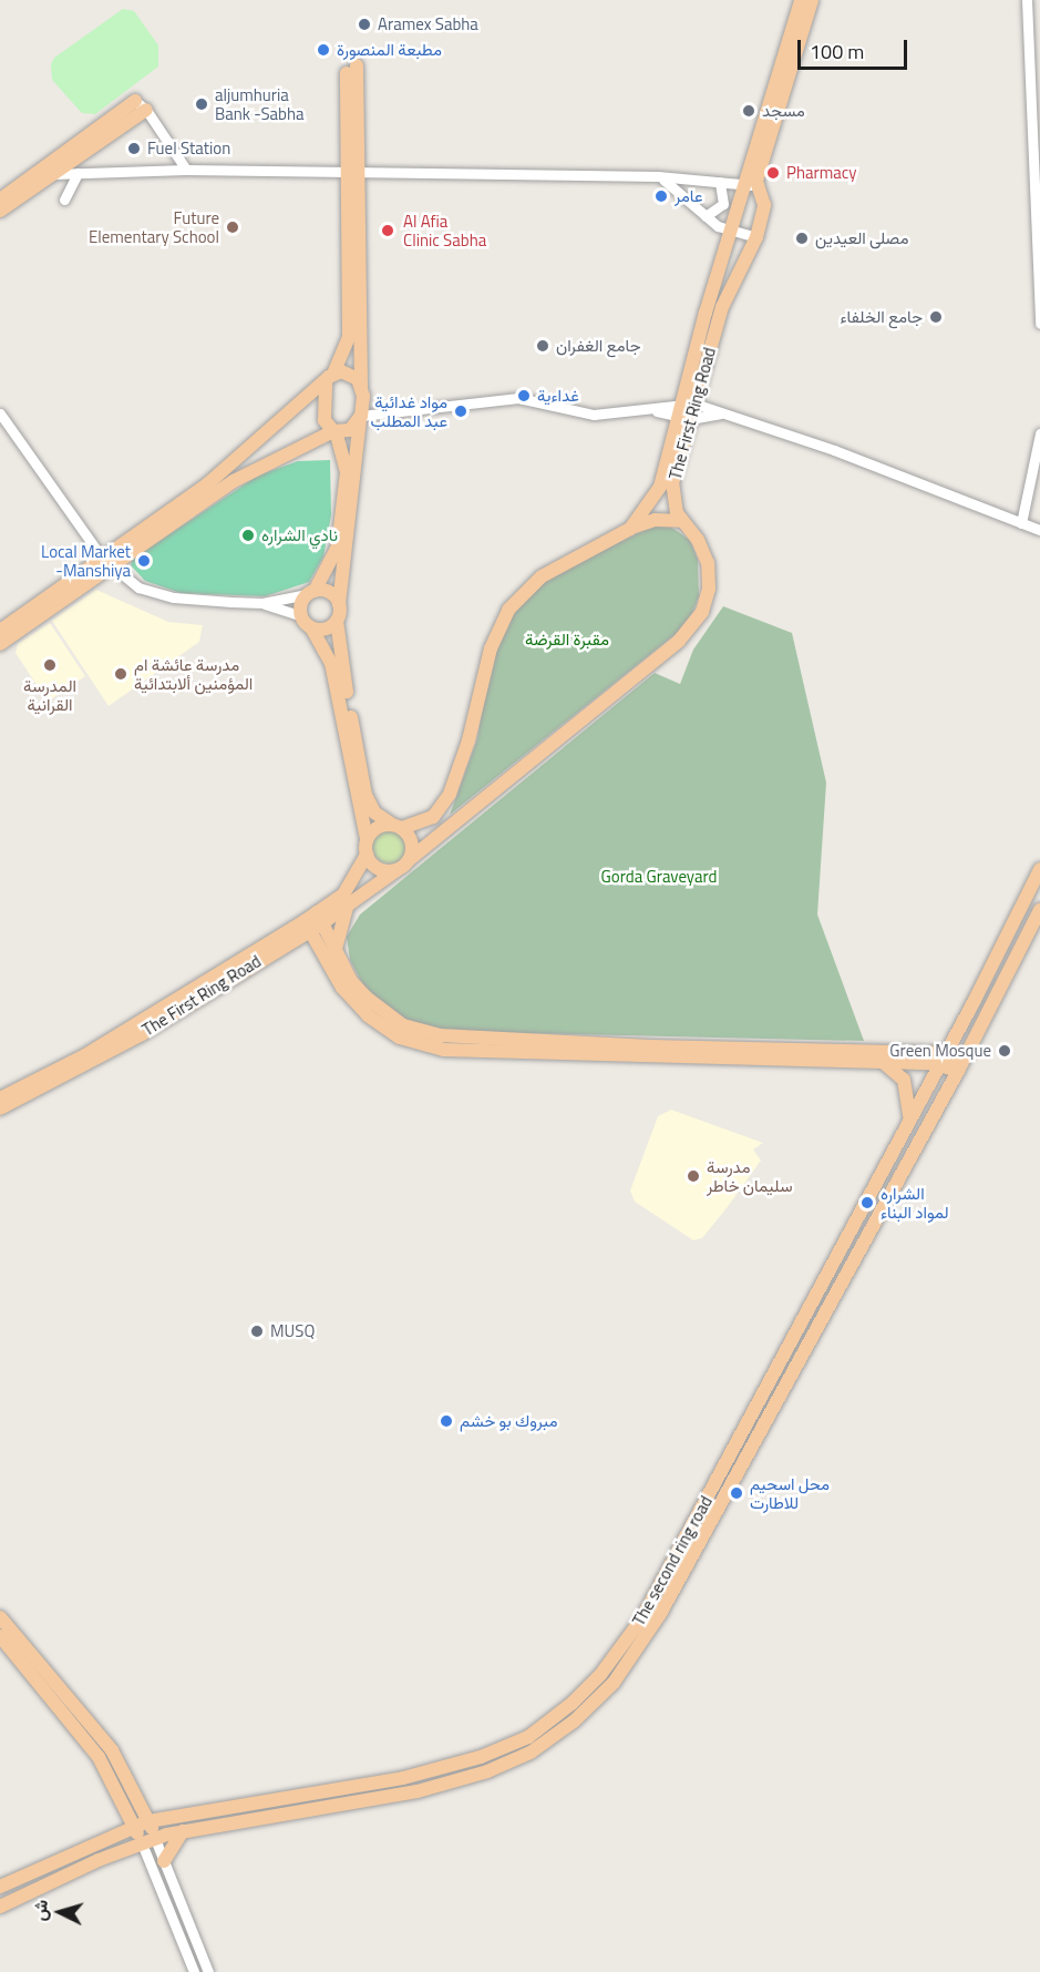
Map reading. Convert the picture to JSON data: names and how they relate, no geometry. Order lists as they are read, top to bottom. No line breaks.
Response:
{"streets":{"main road":["The First Ring Road","The second ring road"]},"parks":["مقبرة القرضة","Gorda Graveyard"],"places":["Aramex Sabha","مطبعة المنصورة","aljumhuria Bank -Sabha","مسجد","Fuel Station","Pharmacy","عامر","Future Elementary School","Al Afia Clinic Sabha","مصلى العيدين","جامع الخلفاء","جامع الغفران","غداءية","مواد غدائية عبد المطلب","نادي الشراره","Local Market -Manshiya","المدرسة القرانية","مدرسة عائشة ام المؤمنين ألابتدائية","Green Mosque","مدرسة سليمان خاطر","الشراره لمواد البناء","MUSQ","مبروك بو خشم","محل اسحيم للاطارت"],"scale_bar":"100 m","north":"left"}
